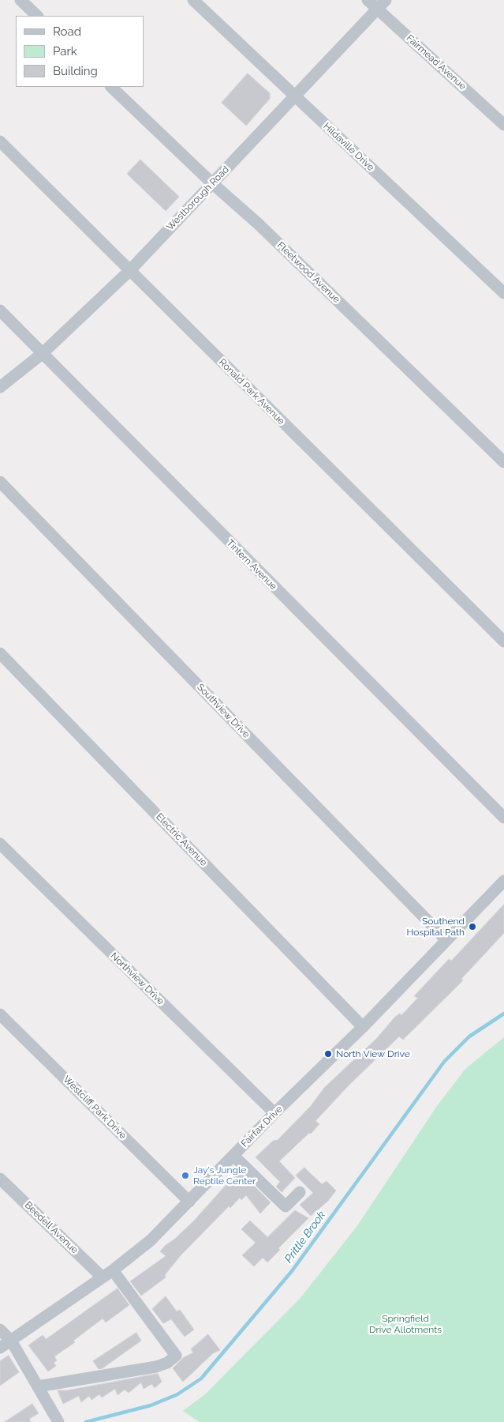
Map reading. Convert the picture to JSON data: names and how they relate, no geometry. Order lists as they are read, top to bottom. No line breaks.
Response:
{"streets":{"street":["Fairmead Avenue","Hildaville Drive","Westborough Road","Fleetwood Avenue","Ronald Park Avenue","Tintern Avenue","Southview Drive","Electric Avenue","Northview Drive","Westcliff Park Drive","Fairfax Drive","Beedell Avenue"]},"crossings":[["Fairmead Avenue","Westborough Road"],["Hildaville Drive","Westborough Road"],["Westborough Road","Fleetwood Avenue"],["Westborough Road","Ronald Park Avenue"],["Westborough Road","Tintern Avenue"],["Southview Drive","Fairfax Drive"],["Electric Avenue","Fairfax Drive"],["Northview Drive","Fairfax Drive"],["Westcliff Park Drive","Fairfax Drive"],["Fairfax Drive","Beedell Avenue"]],"water":["Prittle Brook"],"parks":["Springfield Drive Allotments"],"places":["Southend Hospital Path","North View Drive","Jay's Jungle Reptile Center"],"legend":["Road","Park","Building"]}
